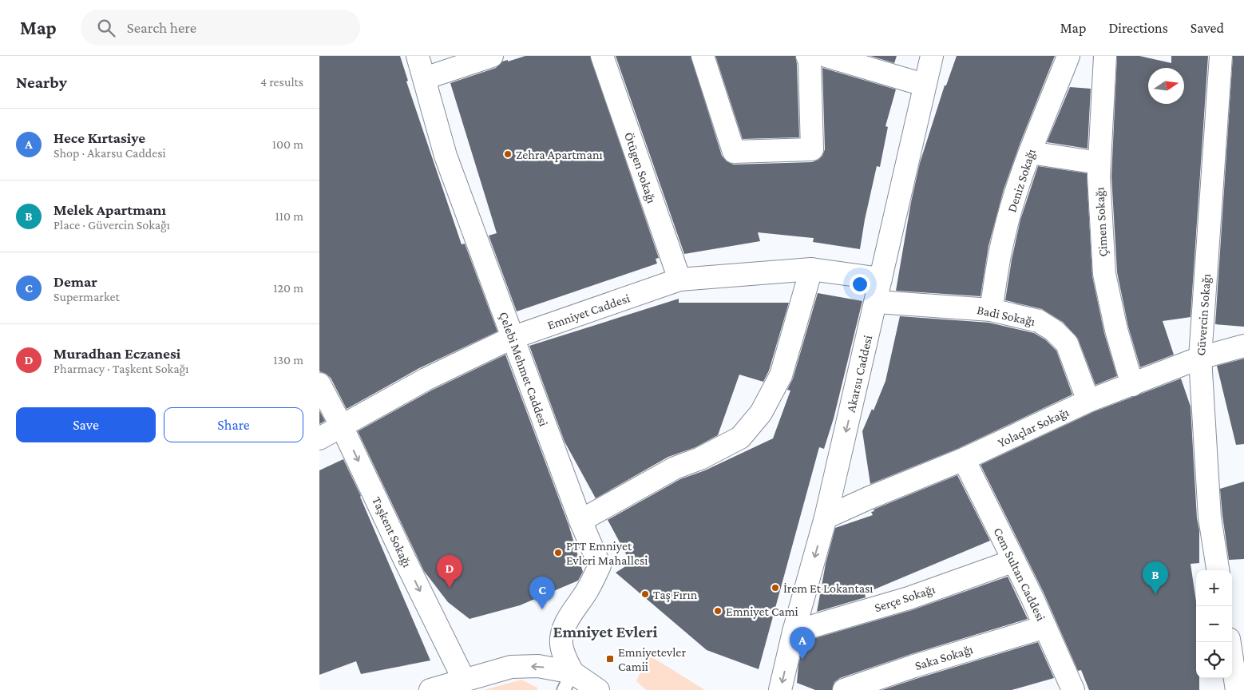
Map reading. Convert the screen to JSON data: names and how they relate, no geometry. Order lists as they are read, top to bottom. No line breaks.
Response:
{"streets":{"street":["Ötügen Sokağı","Deniz Sokağı","Çimen Sokağı","Emniyet Caddesi","Güvercin Sokağı","Badi Sokağı","Çelebi Mehmet Caddesi","Akarsu Caddesi","Yolaçlar Sokağı","Taşkent Sokağı","Cem Sultan Caddesi","Serçe Sokağı","Saka Sokağı"]},"crossings":[["Ötügen Sokağı","Emniyet Caddesi"],["Deniz Sokağı","Badi Sokağı"],["Çimen Sokağı","Yolaçlar Sokağı"],["Emniyet Caddesi","Çelebi Mehmet Caddesi"],["Emniyet Caddesi","Akarsu Caddesi"],["Emniyet Caddesi","Taşkent Sokağı"],["Güvercin Sokağı","Yolaçlar Sokağı"],["Badi Sokağı","Akarsu Caddesi"],["Badi Sokağı","Yolaçlar Sokağı"],["Akarsu Caddesi","Yolaçlar Sokağı"],["Akarsu Caddesi","Serçe Sokağı"],["Yolaçlar Sokağı","Cem Sultan Caddesi"],["Cem Sultan Caddesi","Serçe Sokağı"],["Cem Sultan Caddesi","Saka Sokağı"]],"one_way":["Akarsu Caddesi","Taşkent Sokağı"],"districts":["Emniyet Evleri"],"places":{"other":["Zehra Apartmanı","PTT Emniyet Evleri Mahallesi","İrem Et Lokantası","Taş Fırın","Emniyet Cami"],"transit":["Emniyetevler Camii"]},"north":"right","page":{"header":"Map","search":"Search here","nav":["Map","Directions","Saved"],"heading":["Nearby","4 results"],"list":[{"mark":"A","name":"Hece Kırtasiye","note":"Shop · Akarsu Caddesi","value":"100 m"},{"mark":"B","name":"Melek Apartmanı","note":"Place · Güvercin Sokağı","value":"110 m"},{"mark":"C","name":"Demar","note":"Supermarket","value":"120 m"},{"mark":"D","name":"Muradhan Eczanesi","note":"Pharmacy · Taşkent Sokağı","value":"130 m"}],"buttons":["Save","Share"],"pins":["D","B","C","A"],"map_buttons":["+","−"]}}
